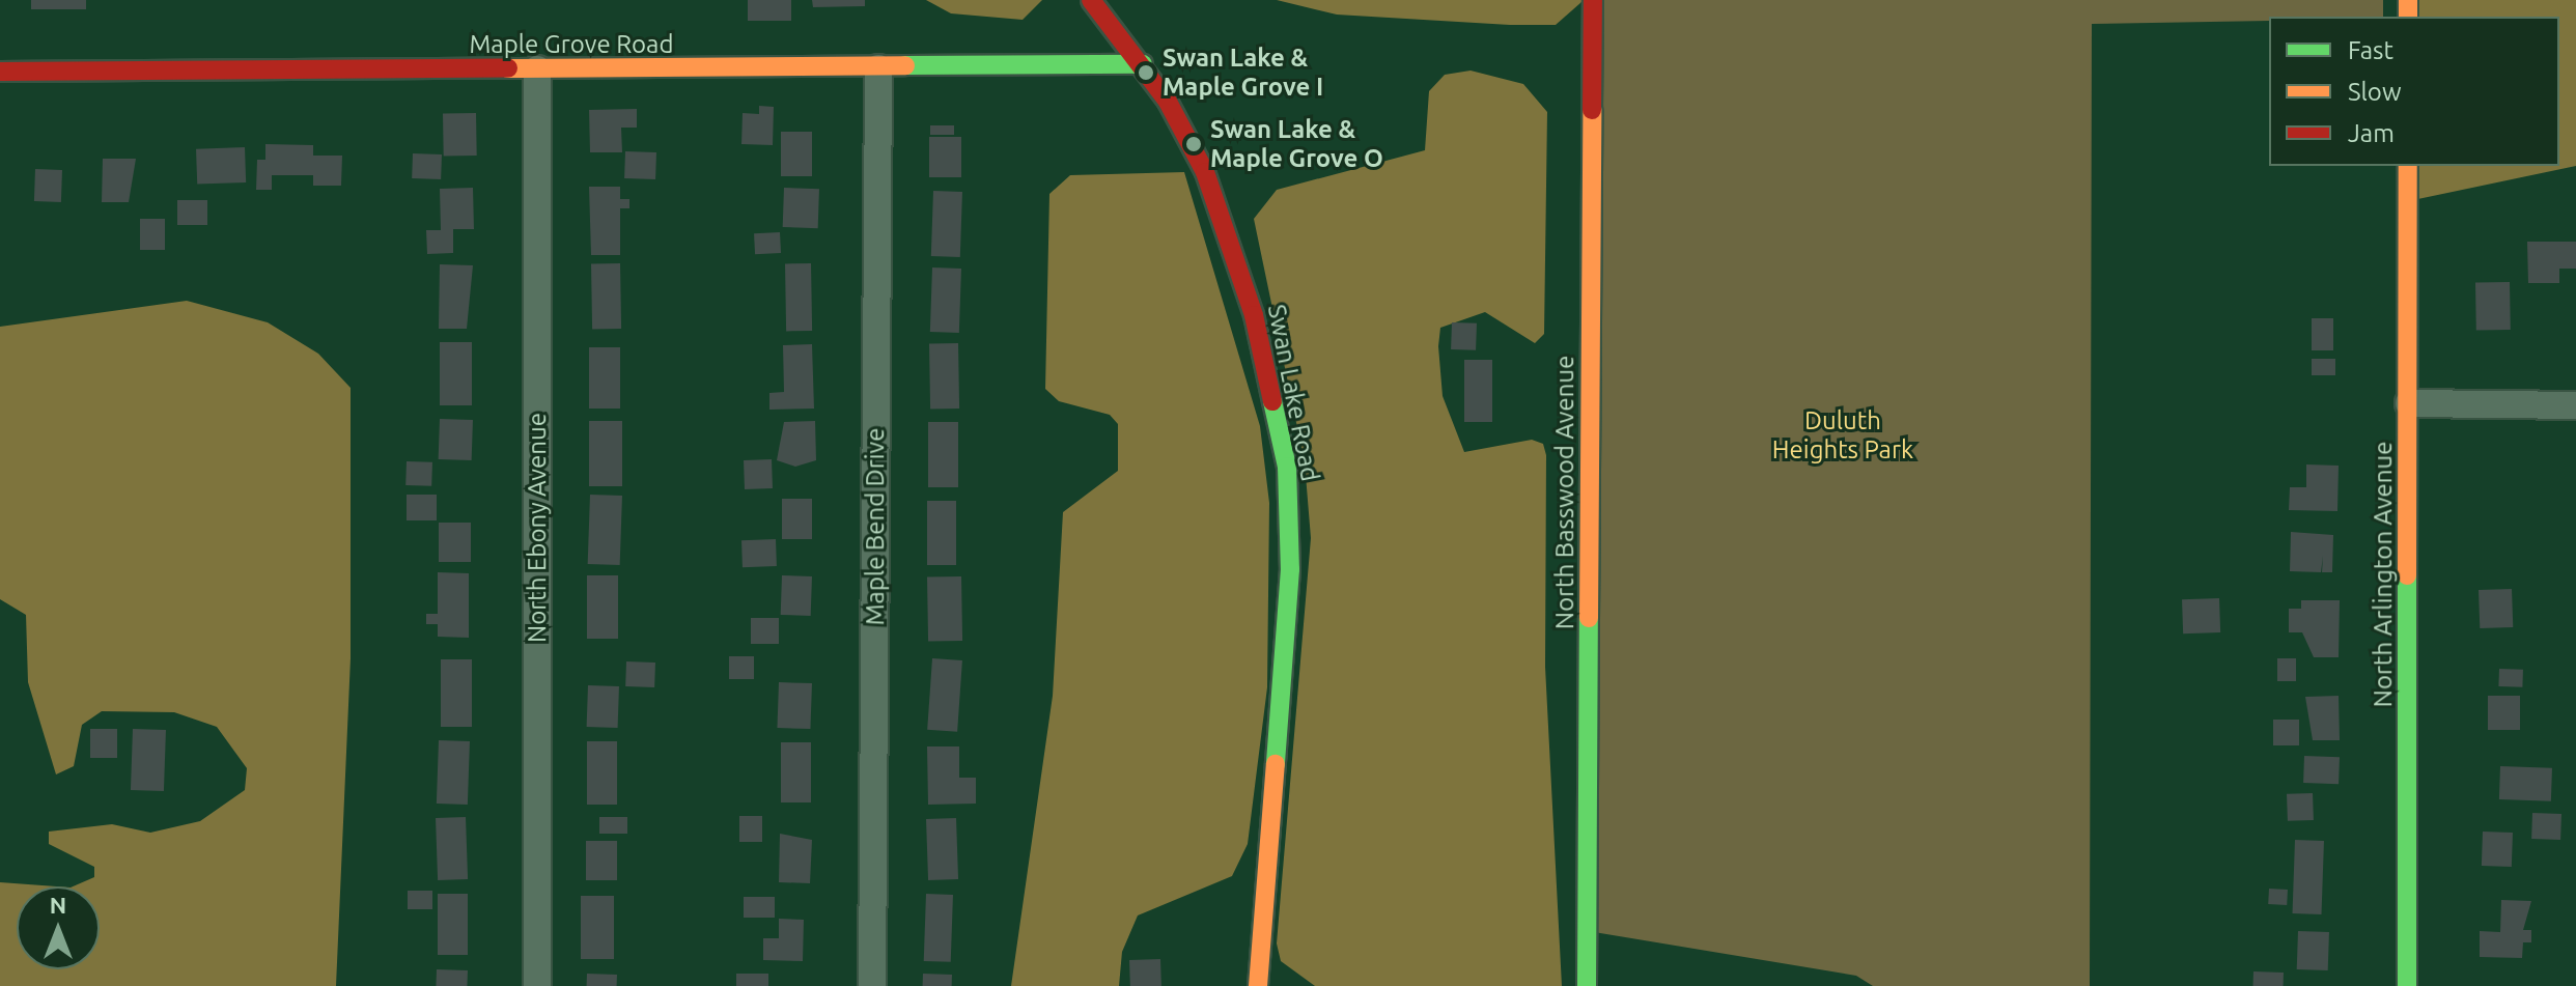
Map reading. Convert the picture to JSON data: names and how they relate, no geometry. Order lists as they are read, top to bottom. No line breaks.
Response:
{"streets":{"street":["Maple Grove Road","Swan Lake Road","North Basswood Avenue","Maple Bend Drive","North Ebony Avenue","North Arlington Avenue"]},"crossings":[["Maple Grove Road","Swan Lake Road"],["Maple Grove Road","Maple Bend Drive"],["Maple Grove Road","North Ebony Avenue"]],"parks":["Duluth Heights Park"],"places":["Swan Lake & Maple Grove I","Swan Lake & Maple Grove O"],"legend":["Fast","Slow","Jam"],"north":"top"}
